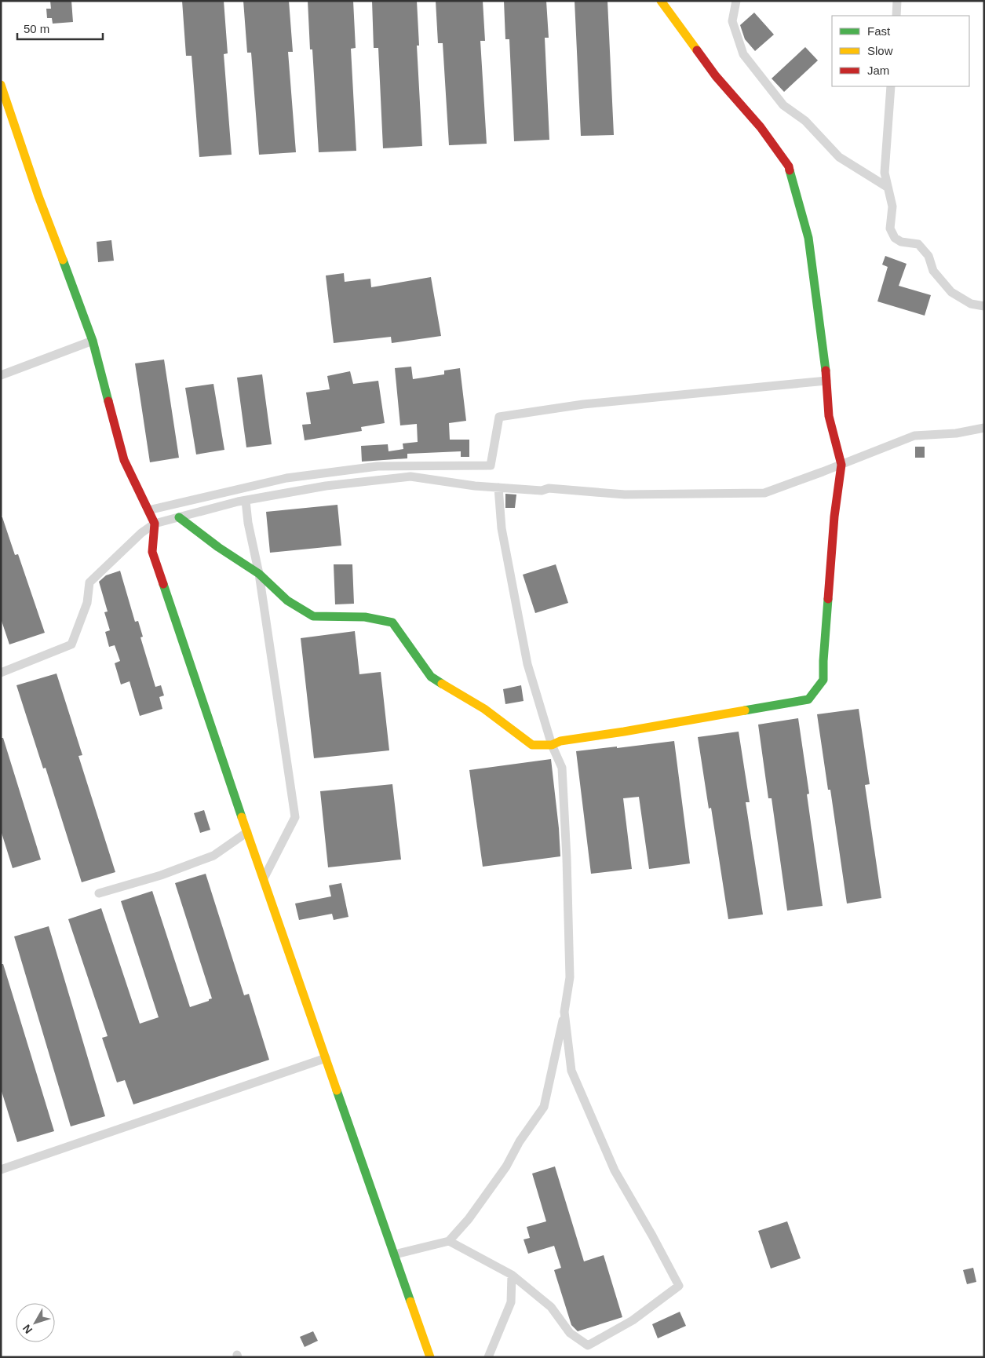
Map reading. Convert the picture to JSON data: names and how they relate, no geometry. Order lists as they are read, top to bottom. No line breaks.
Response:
{"legend":["Fast","Slow","Jam"],"scale_bar":"50 m","north":"bottom left"}
